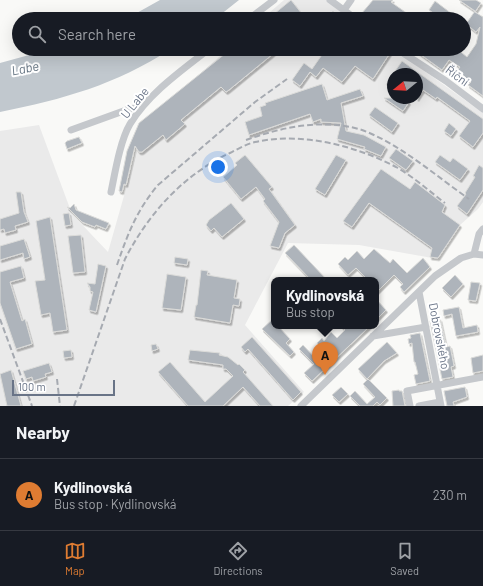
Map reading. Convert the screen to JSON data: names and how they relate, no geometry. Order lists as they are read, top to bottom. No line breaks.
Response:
{"streets":{"street":["Říční","U Labe","Dobrovského"]},"water":["Labe"],"scale_bar":"100 m","north":"left","page":{"search":"Search here","popup":["Kydlinovská","Bus stop"],"pins":"A","scale":"100 m","heading":"Nearby","list":[{"mark":"A","name":"Kydlinovská","note":"Bus stop · Kydlinovská","value":"230 m"}],"nav":["Map","Directions","Saved"]}}
